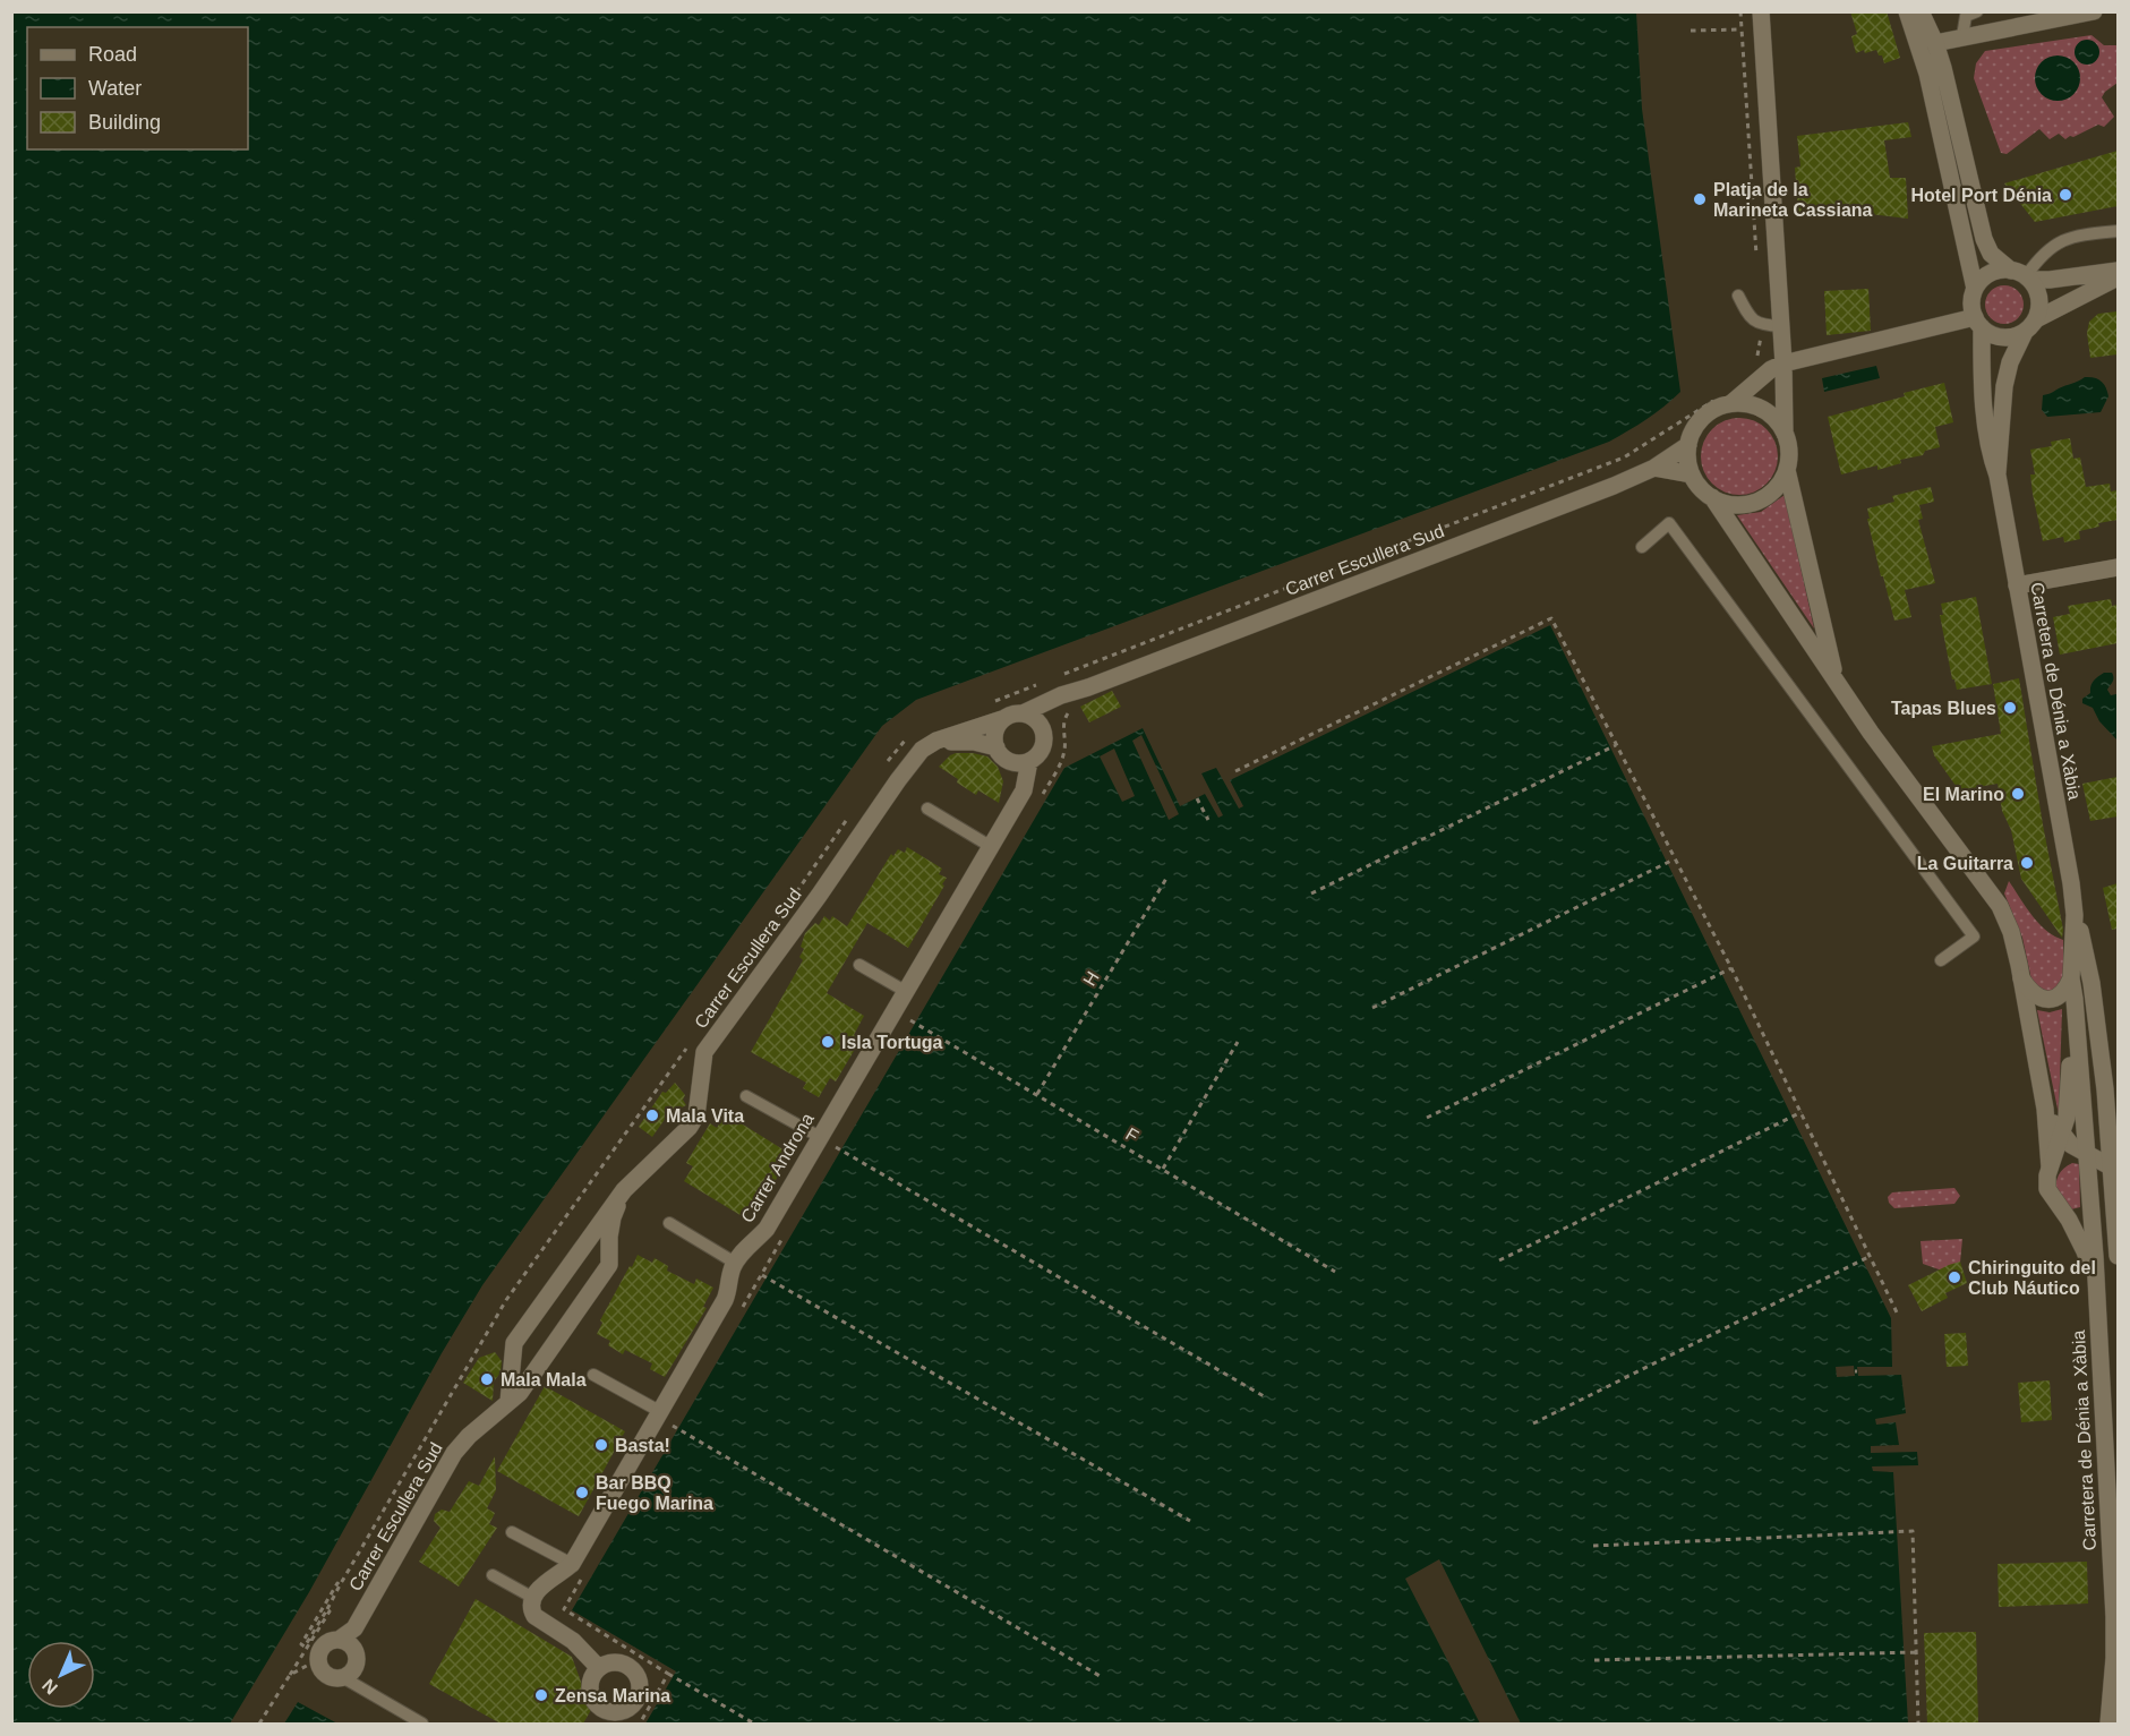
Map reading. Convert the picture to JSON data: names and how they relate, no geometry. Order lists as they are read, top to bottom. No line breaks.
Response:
{"streets":{"street":["Carrer Escullera Sud","Carretera de Dénia a Xàbia","Carrer Androna"],"path":["H","F"]},"crossings":[["Carrer Escullera Sud","Carrer Androna"],["H","F"]],"places":["Hotel Port Dénia","Platja de la Marineta Cassiana","Tapas Blues","El Marino","La Guitarra","Isla Tortuga","Mala Vita","Chiringuito del Club Náutico","Mala Mala","Basta!","Bar BBQ Fuego Marina","Zensa Marina"],"legend":["Road","Water","Building"],"north":"bottom left"}
